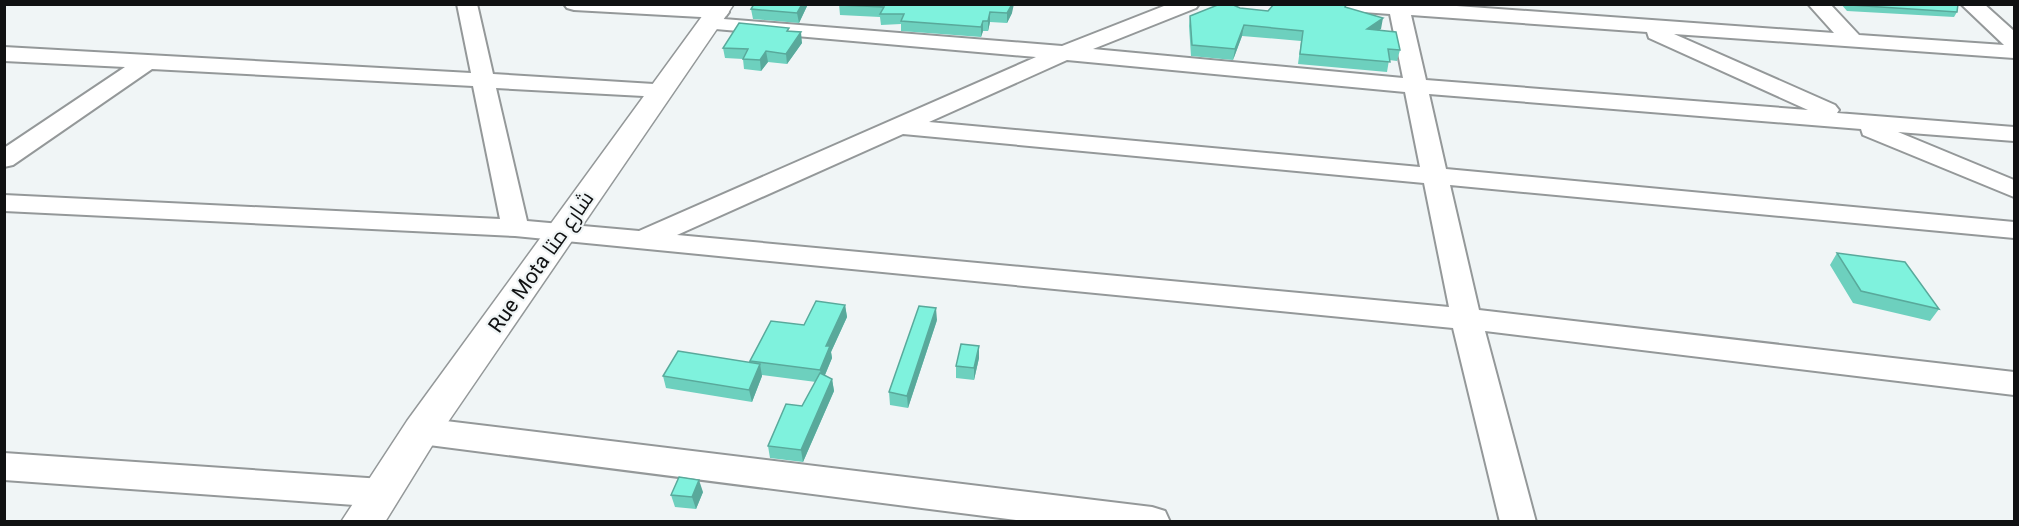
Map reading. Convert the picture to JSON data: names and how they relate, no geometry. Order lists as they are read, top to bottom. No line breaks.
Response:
{"streets":{"highway":["Rue Mota شارع متا"]}}
